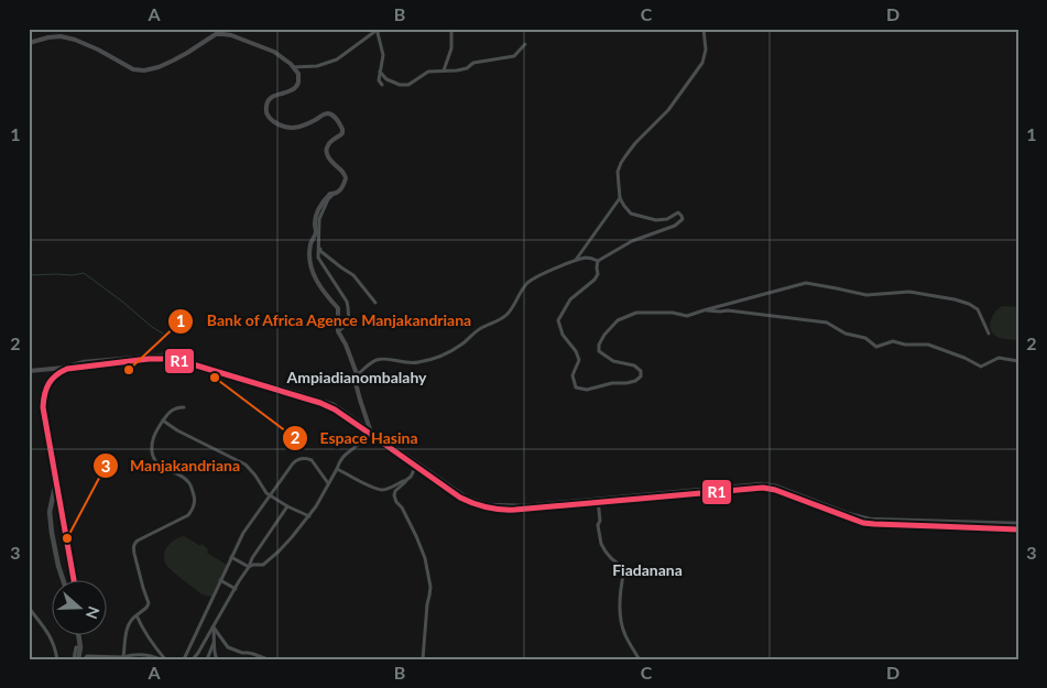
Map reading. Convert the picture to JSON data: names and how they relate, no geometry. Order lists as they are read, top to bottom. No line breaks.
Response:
{"districts":["Ampiadianombalahy","Fiadanana"],"places":["Bank of Africa Agence Manjakandriana","Espace Hasina","Manjakandriana"],"lines":["transit line R1"],"north":"right","grid":{"columns":["A","B","C","D"],"rows":["1","2","3"]}}
